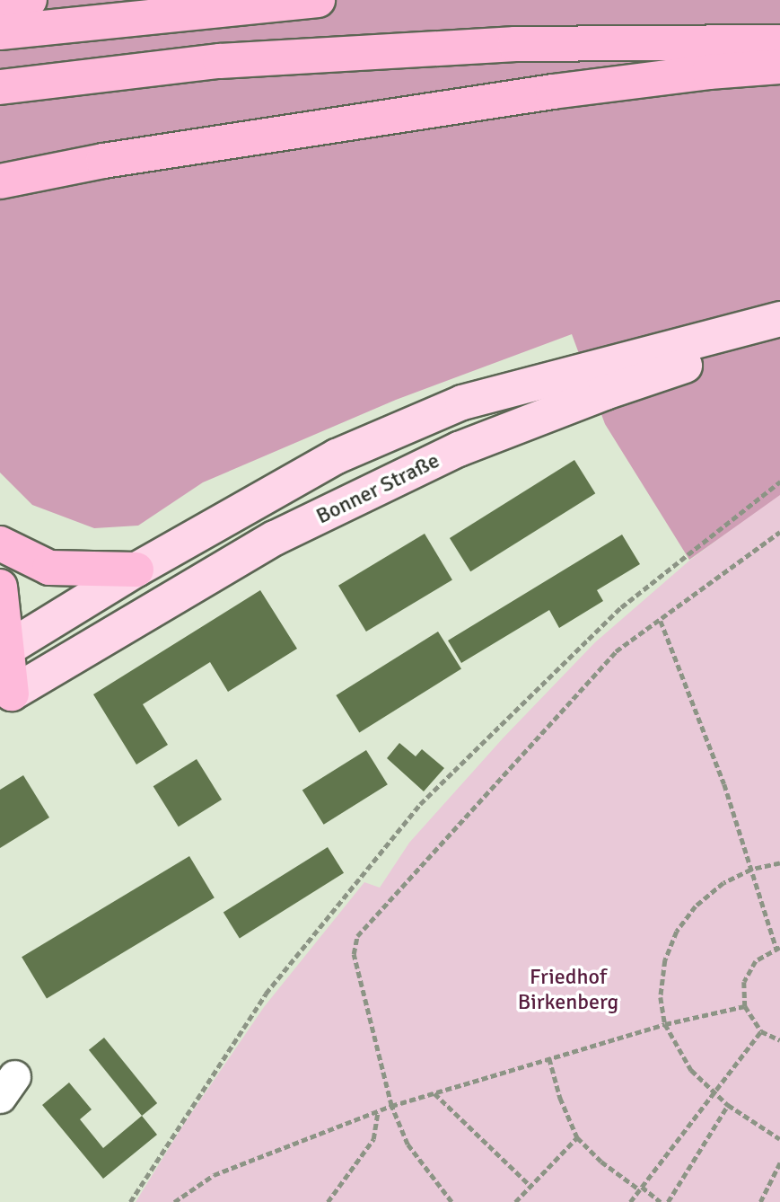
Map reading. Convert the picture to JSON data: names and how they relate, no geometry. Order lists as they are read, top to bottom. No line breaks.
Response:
{"streets":{"main road":["Bonner Straße"]},"parks":["Friedhof Birkenberg"]}
